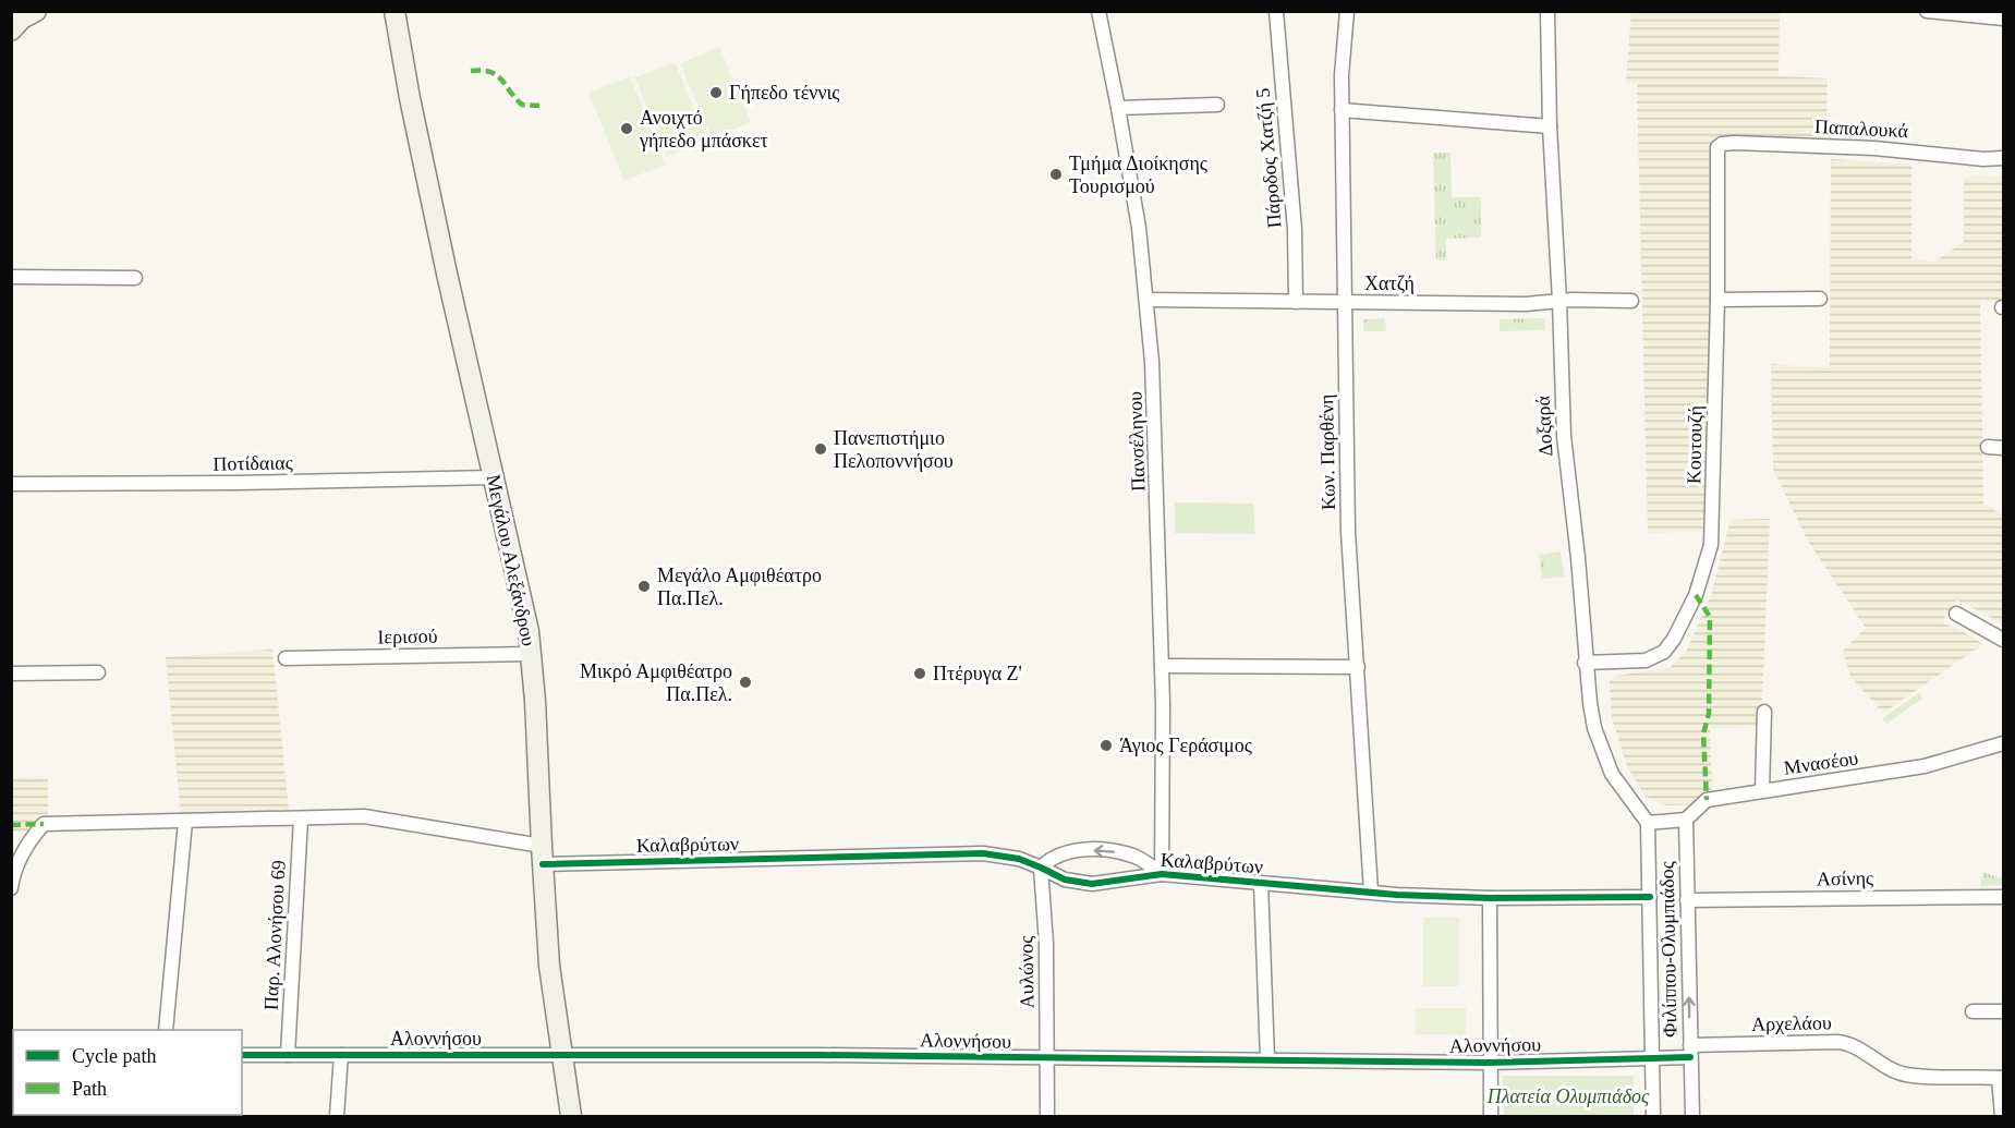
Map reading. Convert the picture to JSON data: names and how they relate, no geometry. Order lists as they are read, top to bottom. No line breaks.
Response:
{"streets":{"main road":["Μεγάλου Αλεξάνδρου"],"street":["Παπαλουκά","Πάροδος Χατζή 5","Χατζή","Δοξαρά","Πανσέληνου","Κουτουζή","Κων. Παρθένη","Ποτίδαιας","Ιερισού","Μνασέου","Καλαβρύτων","Ασίνης","Παρ. Αλονήσου 69","Φιλίππου-Ολυμπιάδος","Αυλώνος","Αρχελάου","Αλοννήσου"]},"crossings":[["Παπαλουκά","Κουτουζή"],["Πάροδος Χατζή 5","Χατζή"],["Χατζή","Δοξαρά"],["Χατζή","Πανσέληνου"],["Χατζή","Κων. Παρθένη"],["Δοξαρά","Κουτουζή"],["Δοξαρά","Φιλίππου-Ολυμπιάδος"],["Πανσέληνου","Καλαβρύτων"],["Κων. Παρθένη","Καλαβρύτων"],["Ποτίδαιας","Μεγάλου Αλεξάνδρου"],["Μεγάλου Αλεξάνδρου","Ιερισού"],["Μεγάλου Αλεξάνδρου","Καλαβρύτων"],["Μεγάλου Αλεξάνδρου","Αλοννήσου"],["Μνασέου","Φιλίππου-Ολυμπιάδος"],["Καλαβρύτων","Παρ. Αλονήσου 69"],["Καλαβρύτων","Φιλίππου-Ολυμπιάδος"],["Καλαβρύτων","Αυλώνος"],["Ασίνης","Φιλίππου-Ολυμπιάδος"],["Παρ. Αλονήσου 69","Αλοννήσου"],["Φιλίππου-Ολυμπιάδος","Αρχελάου"],["Φιλίππου-Ολυμπιάδος","Αλοννήσου"],["Αυλώνος","Αλοννήσου"],["Αρχελάου","Αλοννήσου"]],"parks":["Πλατεία Ολυμπιάδος"],"places":["Γήπεδο τέννις","Ανοιχτό γήπεδο μπάσκετ","Τμήμα Διοίκησης Τουρισμού","Πανεπιστήμιο Πελοποννήσου","Μεγάλο Αμφιθέατρο Πα.Πελ.","Πτέρυγα Ζ'","Μικρό Αμφιθέατρο Πα.Πελ.","Άγιος Γεράσιμος"],"legend":["Cycle path","Path"]}
